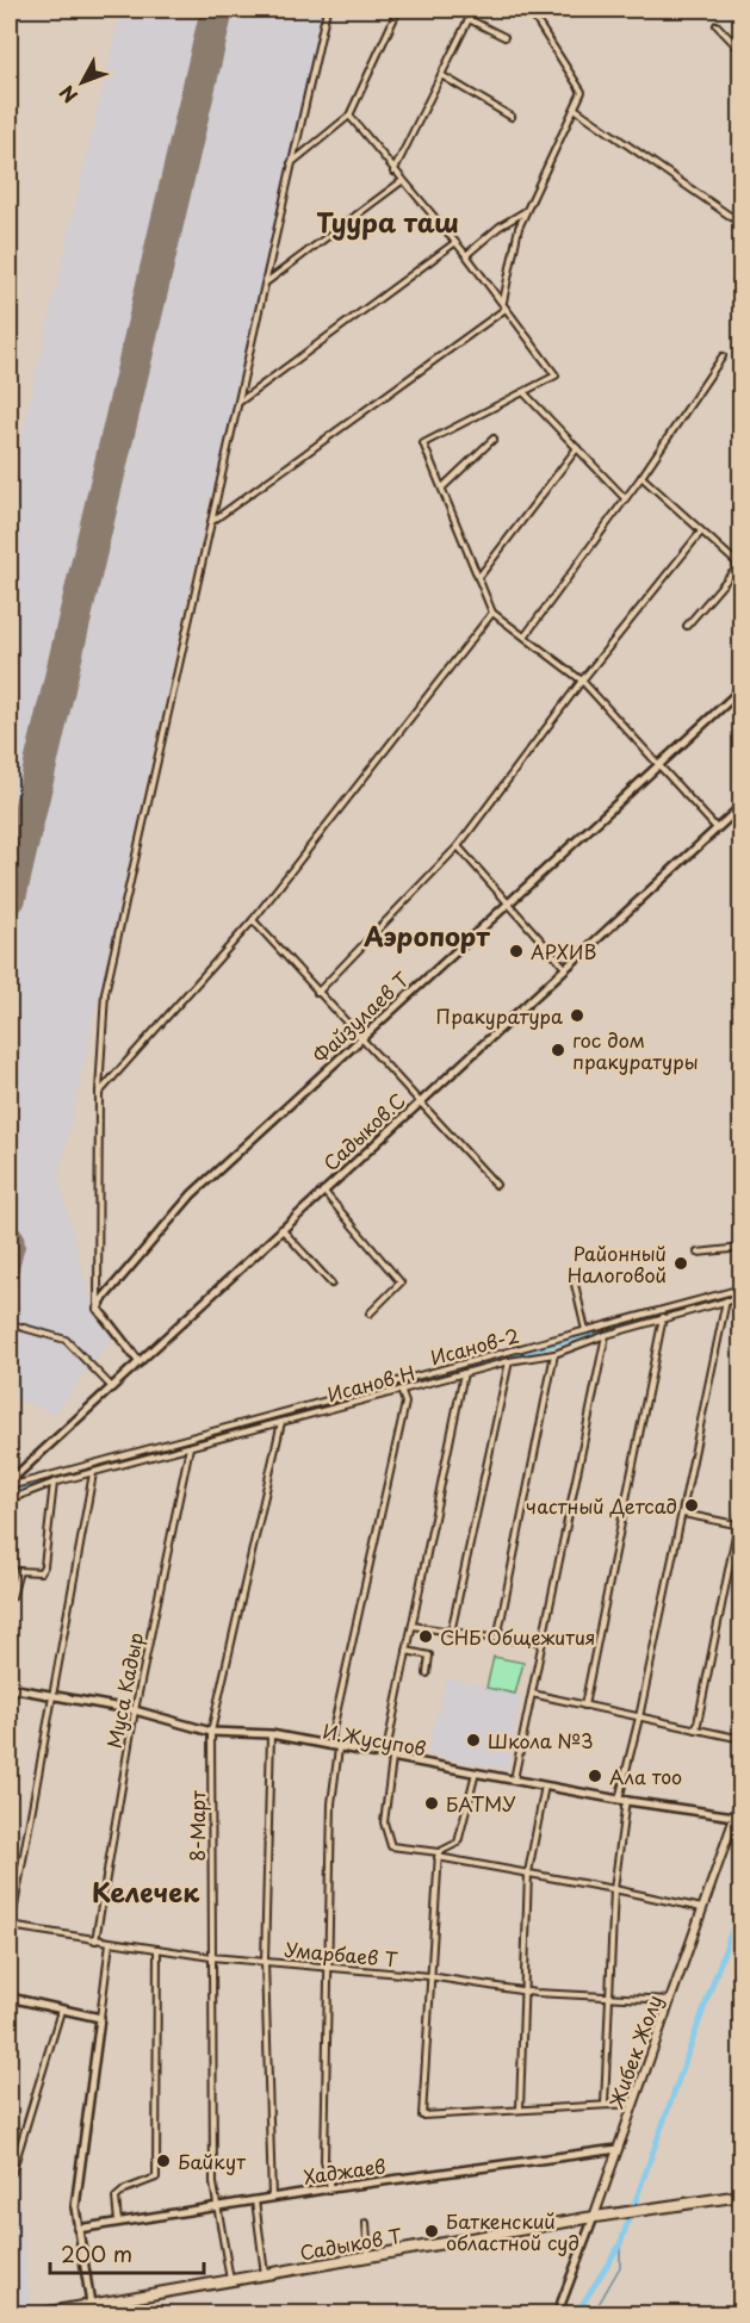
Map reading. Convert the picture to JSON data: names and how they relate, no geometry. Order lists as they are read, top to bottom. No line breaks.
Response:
{"streets":{"highway":["Садыков Т"],"main road":["Жибек Жолу"],"street":["Файзулаев Т","Садыков.С","Исанов-2","Исанов Н","Муса Кадыр","И.Жусупов","8-Март","Умарбаев Т","Хаджаев"]},"crossings":[["Садыков.С","Исанов-2"],["Исанов Н","Муса Кадыр"],["Исанов Н","8-Март"],["Муса Кадыр","И.Жусупов"],["Муса Кадыр","Умарбаев Т"],["И.Жусупов","8-Март"],["И.Жусупов","Жибек Жолу"],["8-Март","Умарбаев Т"],["8-Март","Хаджаев"],["8-Март","Садыков Т"],["Умарбаев Т","Жибек Жолу"],["Жибек Жолу","Хаджаев"],["Жибек Жолу","Садыков Т"]],"districts":["Туура таш","Аэропорт","Келечек"],"places":["АРХИВ","Пракуратура","гос дом пракуратуры","Районный Налоговой","частный Детсад","СНБ Общежития","Школа №3","Ала тоо","БАТМУ","Байкут","Баткенский областной суд"],"scale_bar":"200 m","north":"bottom left"}
